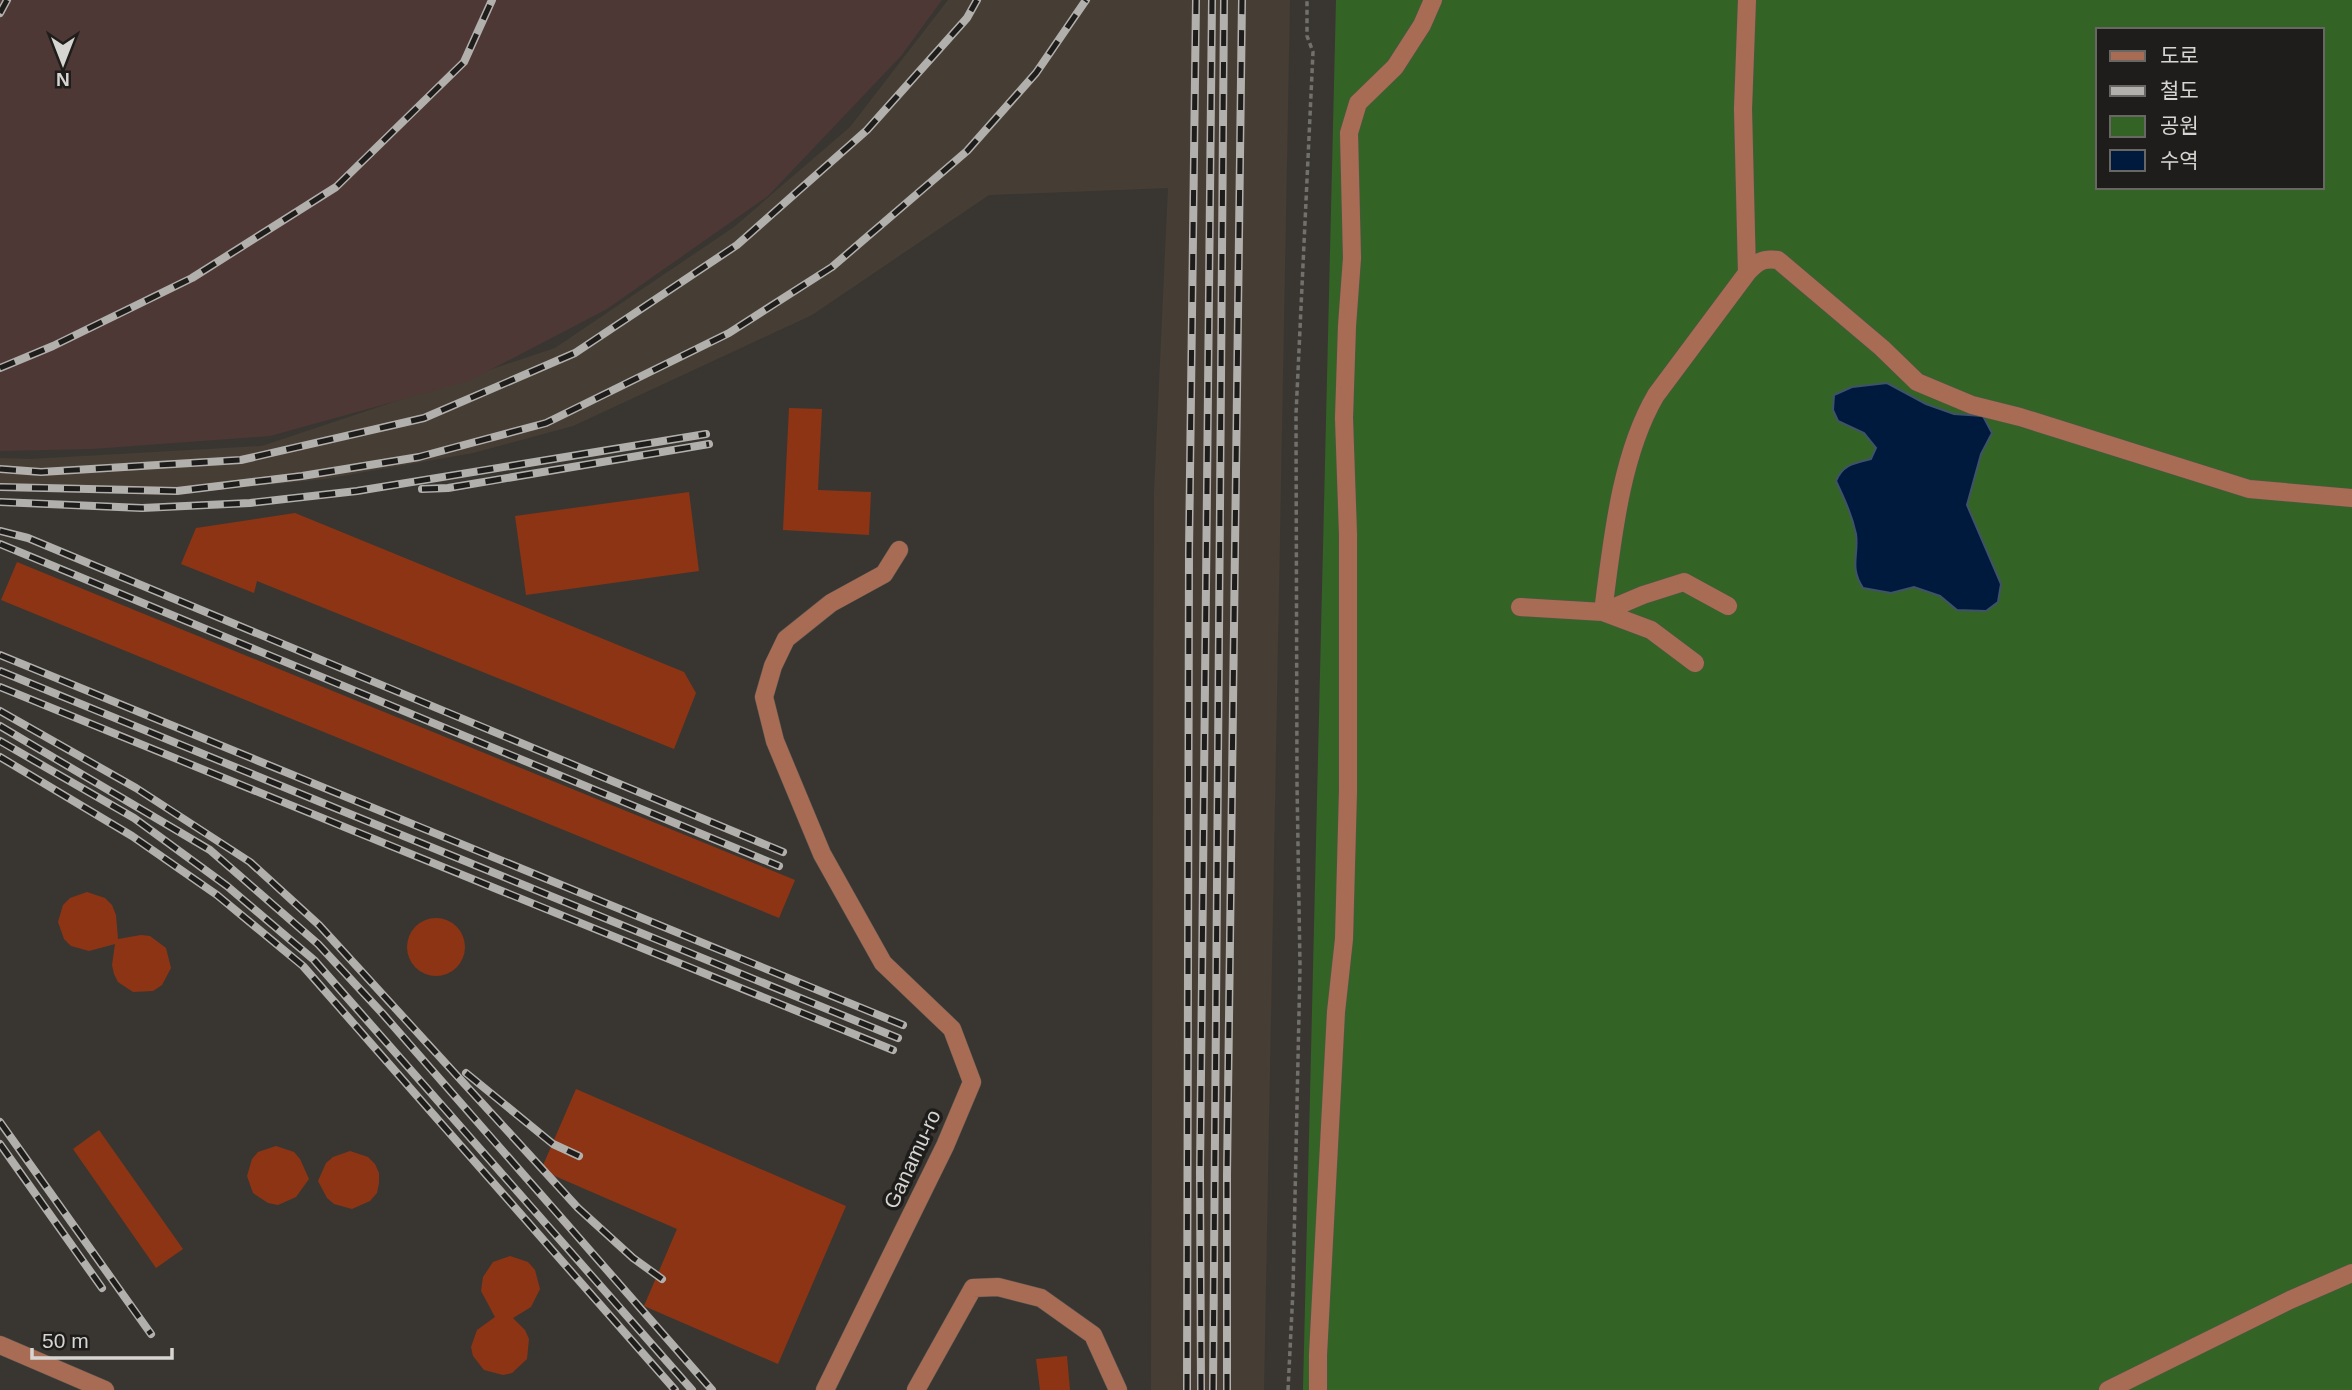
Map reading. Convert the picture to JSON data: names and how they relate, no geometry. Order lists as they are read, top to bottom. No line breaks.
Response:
{"streets":{"street":["Ganamu-ro"]},"legend":["도로","철도","공원","수역"],"scale_bar":"50 m","north":"bottom"}
